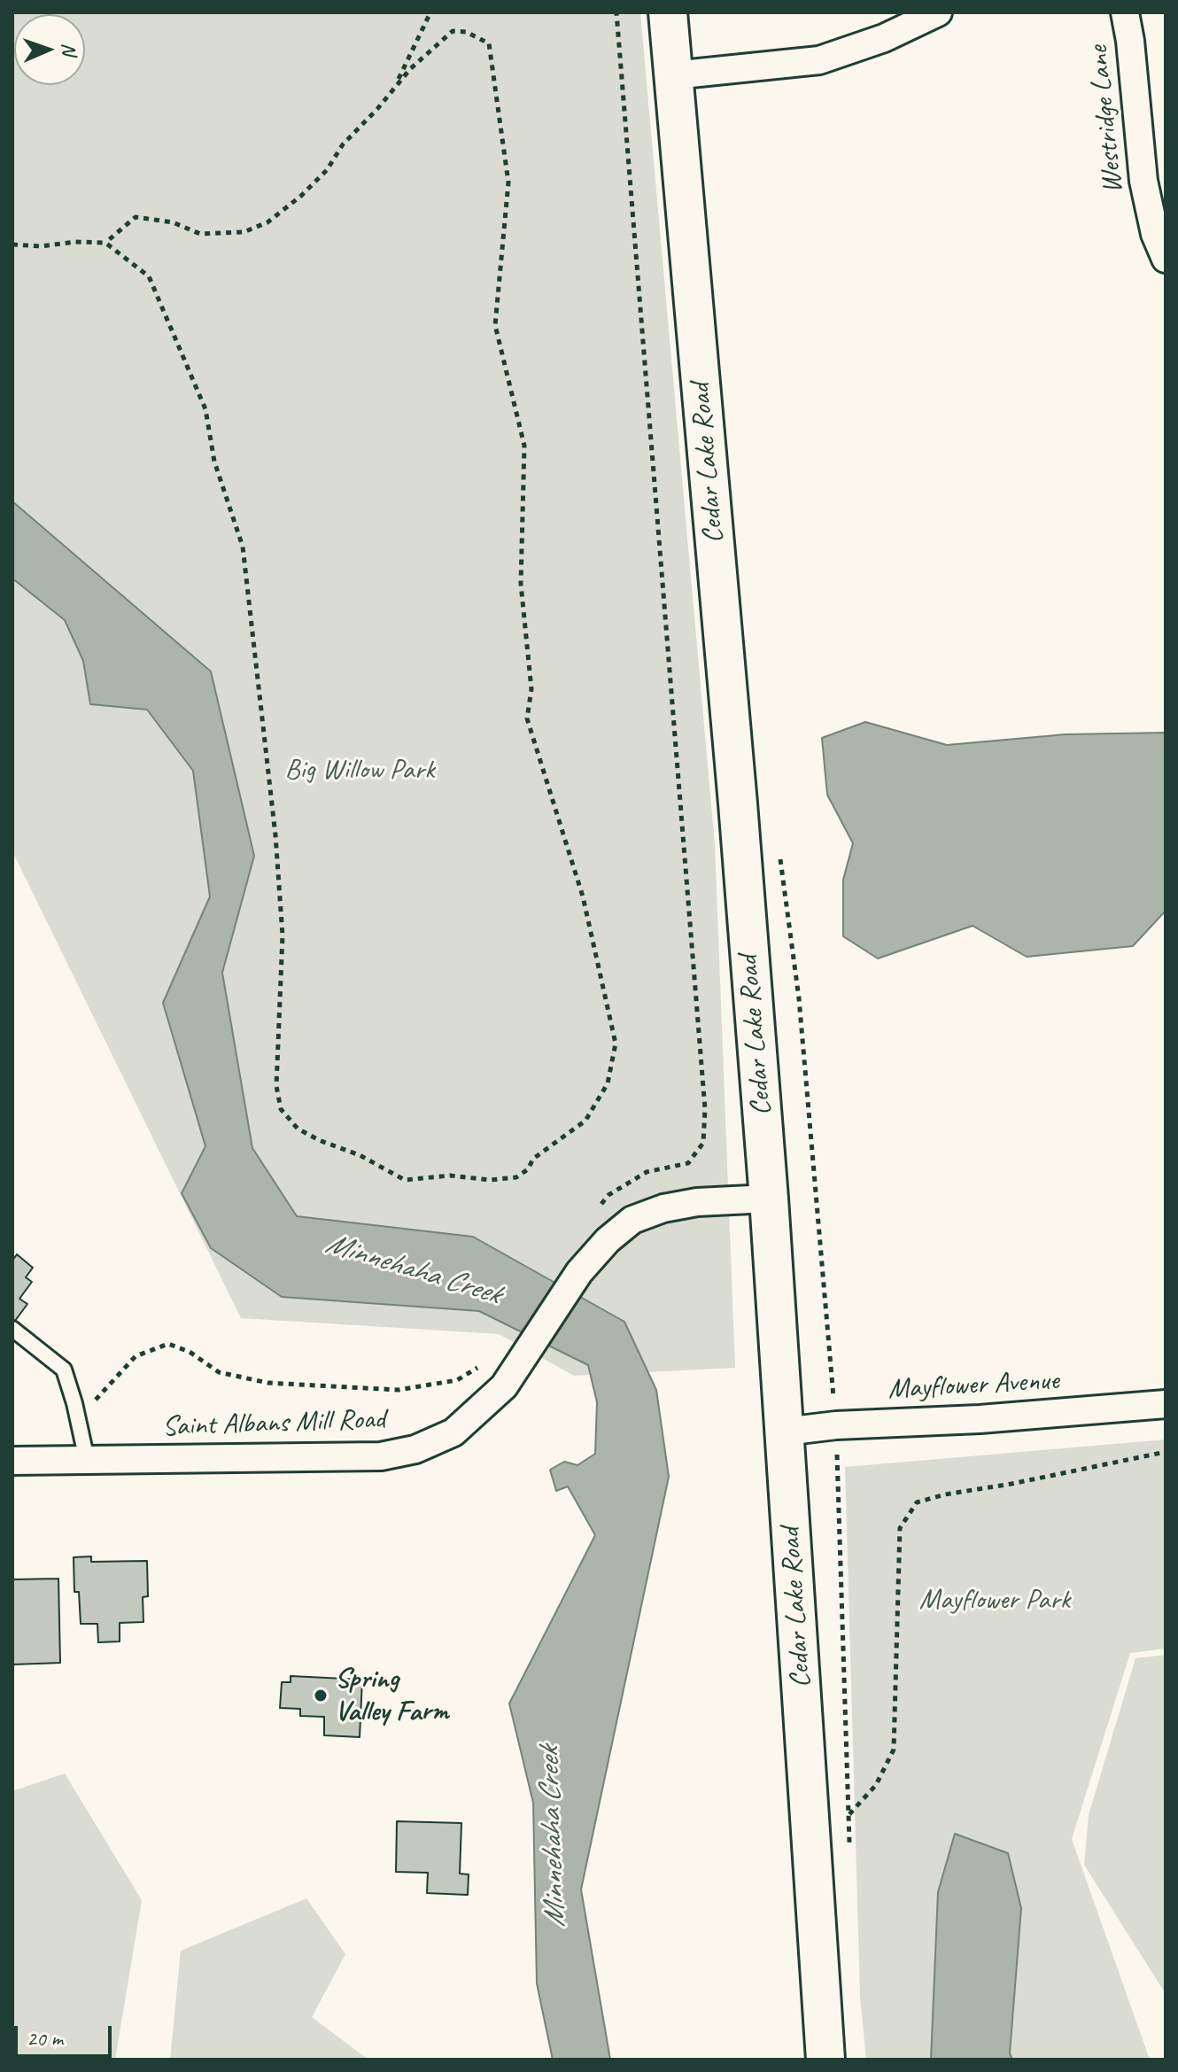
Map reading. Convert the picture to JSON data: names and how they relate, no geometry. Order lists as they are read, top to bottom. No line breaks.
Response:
{"streets":{"street":["Westridge Lane","Cedar Lake Road","Mayflower Avenue","Saint Albans Mill Road"]},"crossings":[["Cedar Lake Road","Mayflower Avenue"],["Cedar Lake Road","Saint Albans Mill Road"]],"water":["Minnehaha Creek"],"parks":["Big Willow Park","Mayflower Park"],"places":["Spring Valley Farm"],"scale_bar":"20 m","north":"right"}
